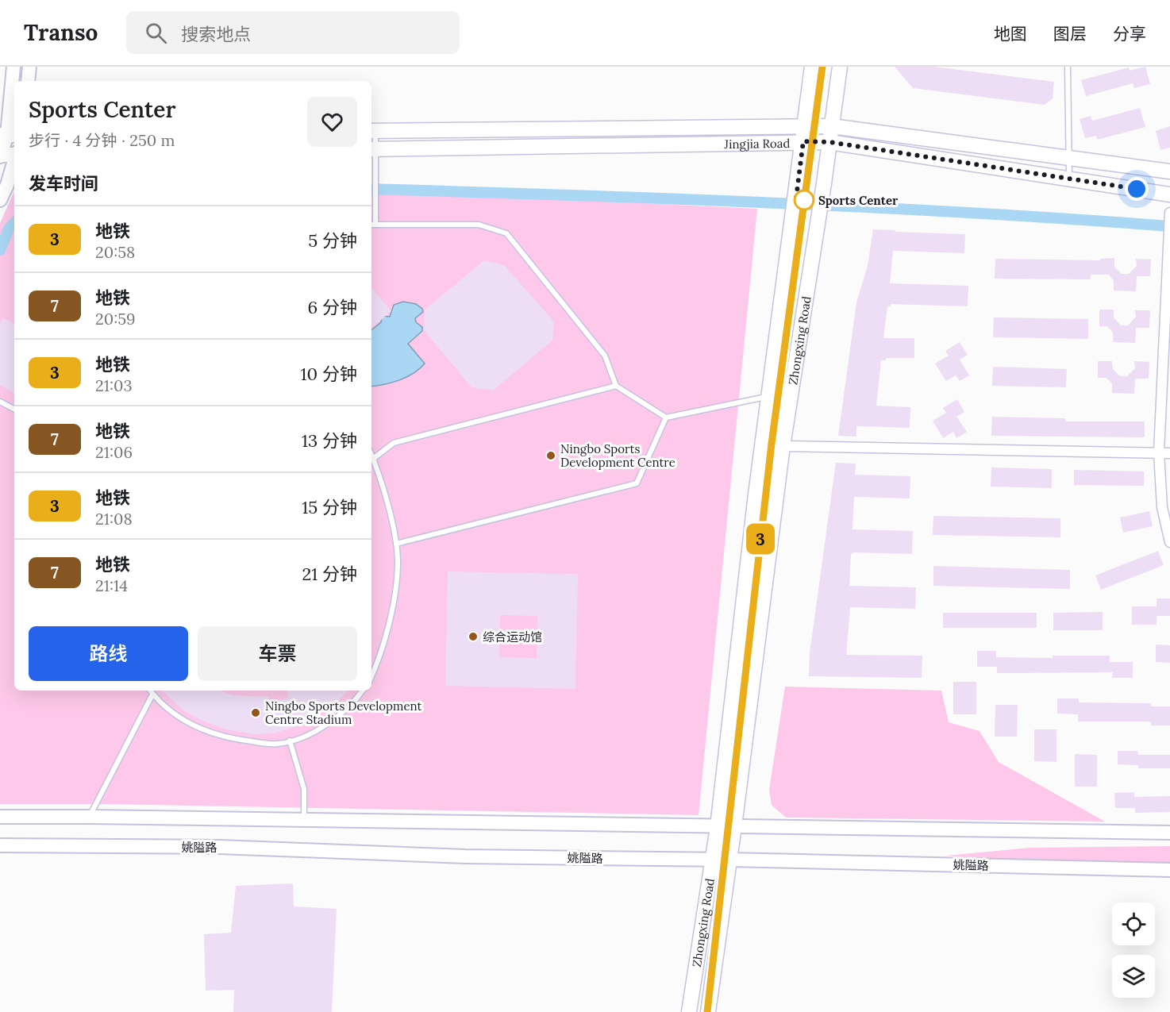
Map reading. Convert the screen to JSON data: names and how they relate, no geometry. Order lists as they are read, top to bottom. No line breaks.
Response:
{"streets":{"main road":["Jingjia Road","Zhongxing Road","姚隘路"]},"crossings":[["Jingjia Road","Zhongxing Road"],["Zhongxing Road","姚隘路"]],"places":["Sports Center","Ningbo Sports Development Centre","综合运动馆","Ningbo Sports Development Centre Stadium"],"lines":["metro line 3"],"page":{"header":"Transo","search":"搜索地点","nav":["地图","图层","分享"],"on_map":"3","heading":[["Sports Center","步行 · 4 分钟 · 250 m"],"发车时间"],"list":[{"mark":"3","name":"地铁","note":"20:58","value":"5 分钟"},{"mark":"7","name":"地铁","note":"20:59","value":"6 分钟"},{"mark":"3","name":"地铁","note":"21:03","value":"10 分钟"},{"mark":"7","name":"地铁","note":"21:06","value":"13 分钟"},{"mark":"3","name":"地铁","note":"21:08","value":"15 分钟"},{"mark":"7","name":"地铁","note":"21:14","value":"21 分钟"}],"buttons":["路线","车票"]}}
